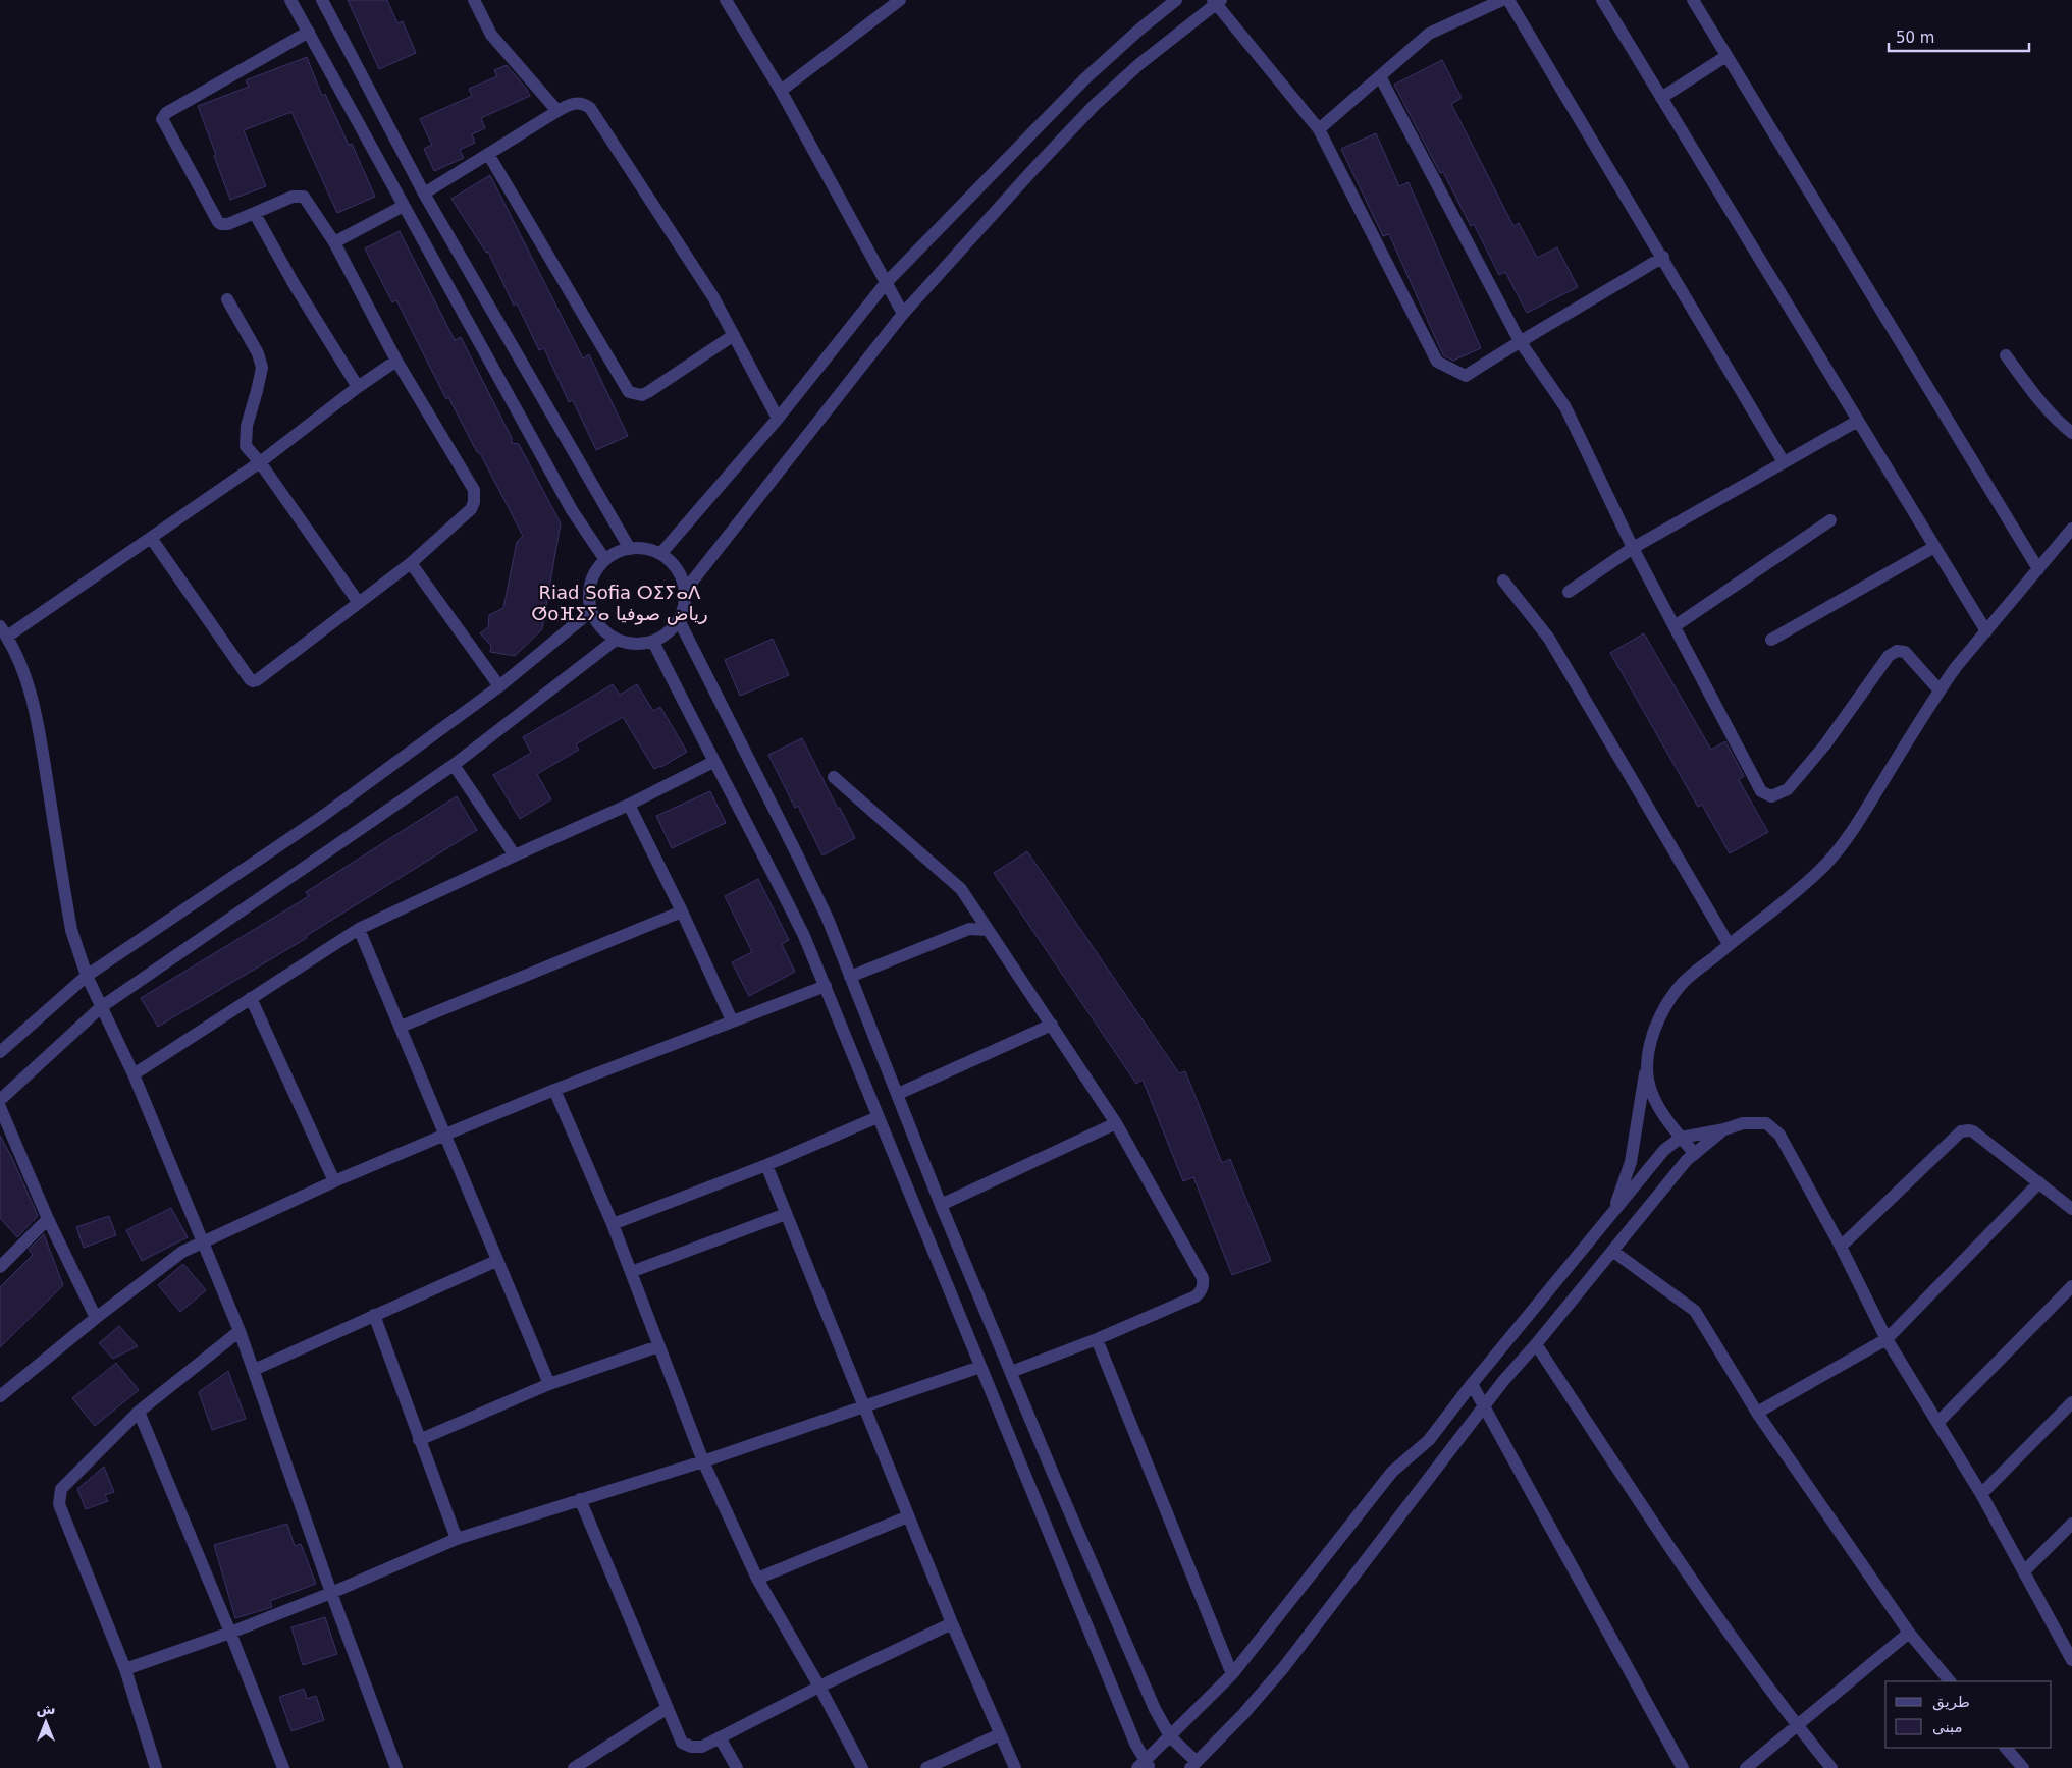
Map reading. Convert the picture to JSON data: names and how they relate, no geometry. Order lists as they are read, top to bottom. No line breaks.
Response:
{"districts":["Riad Sofia ⵔⵉⵢⴰⴷ ⵚoⴼⵉⵢⴰ رياض صوفيا"],"legend":["طريق","مبنى"],"scale_bar":"50 m","north":"top"}
